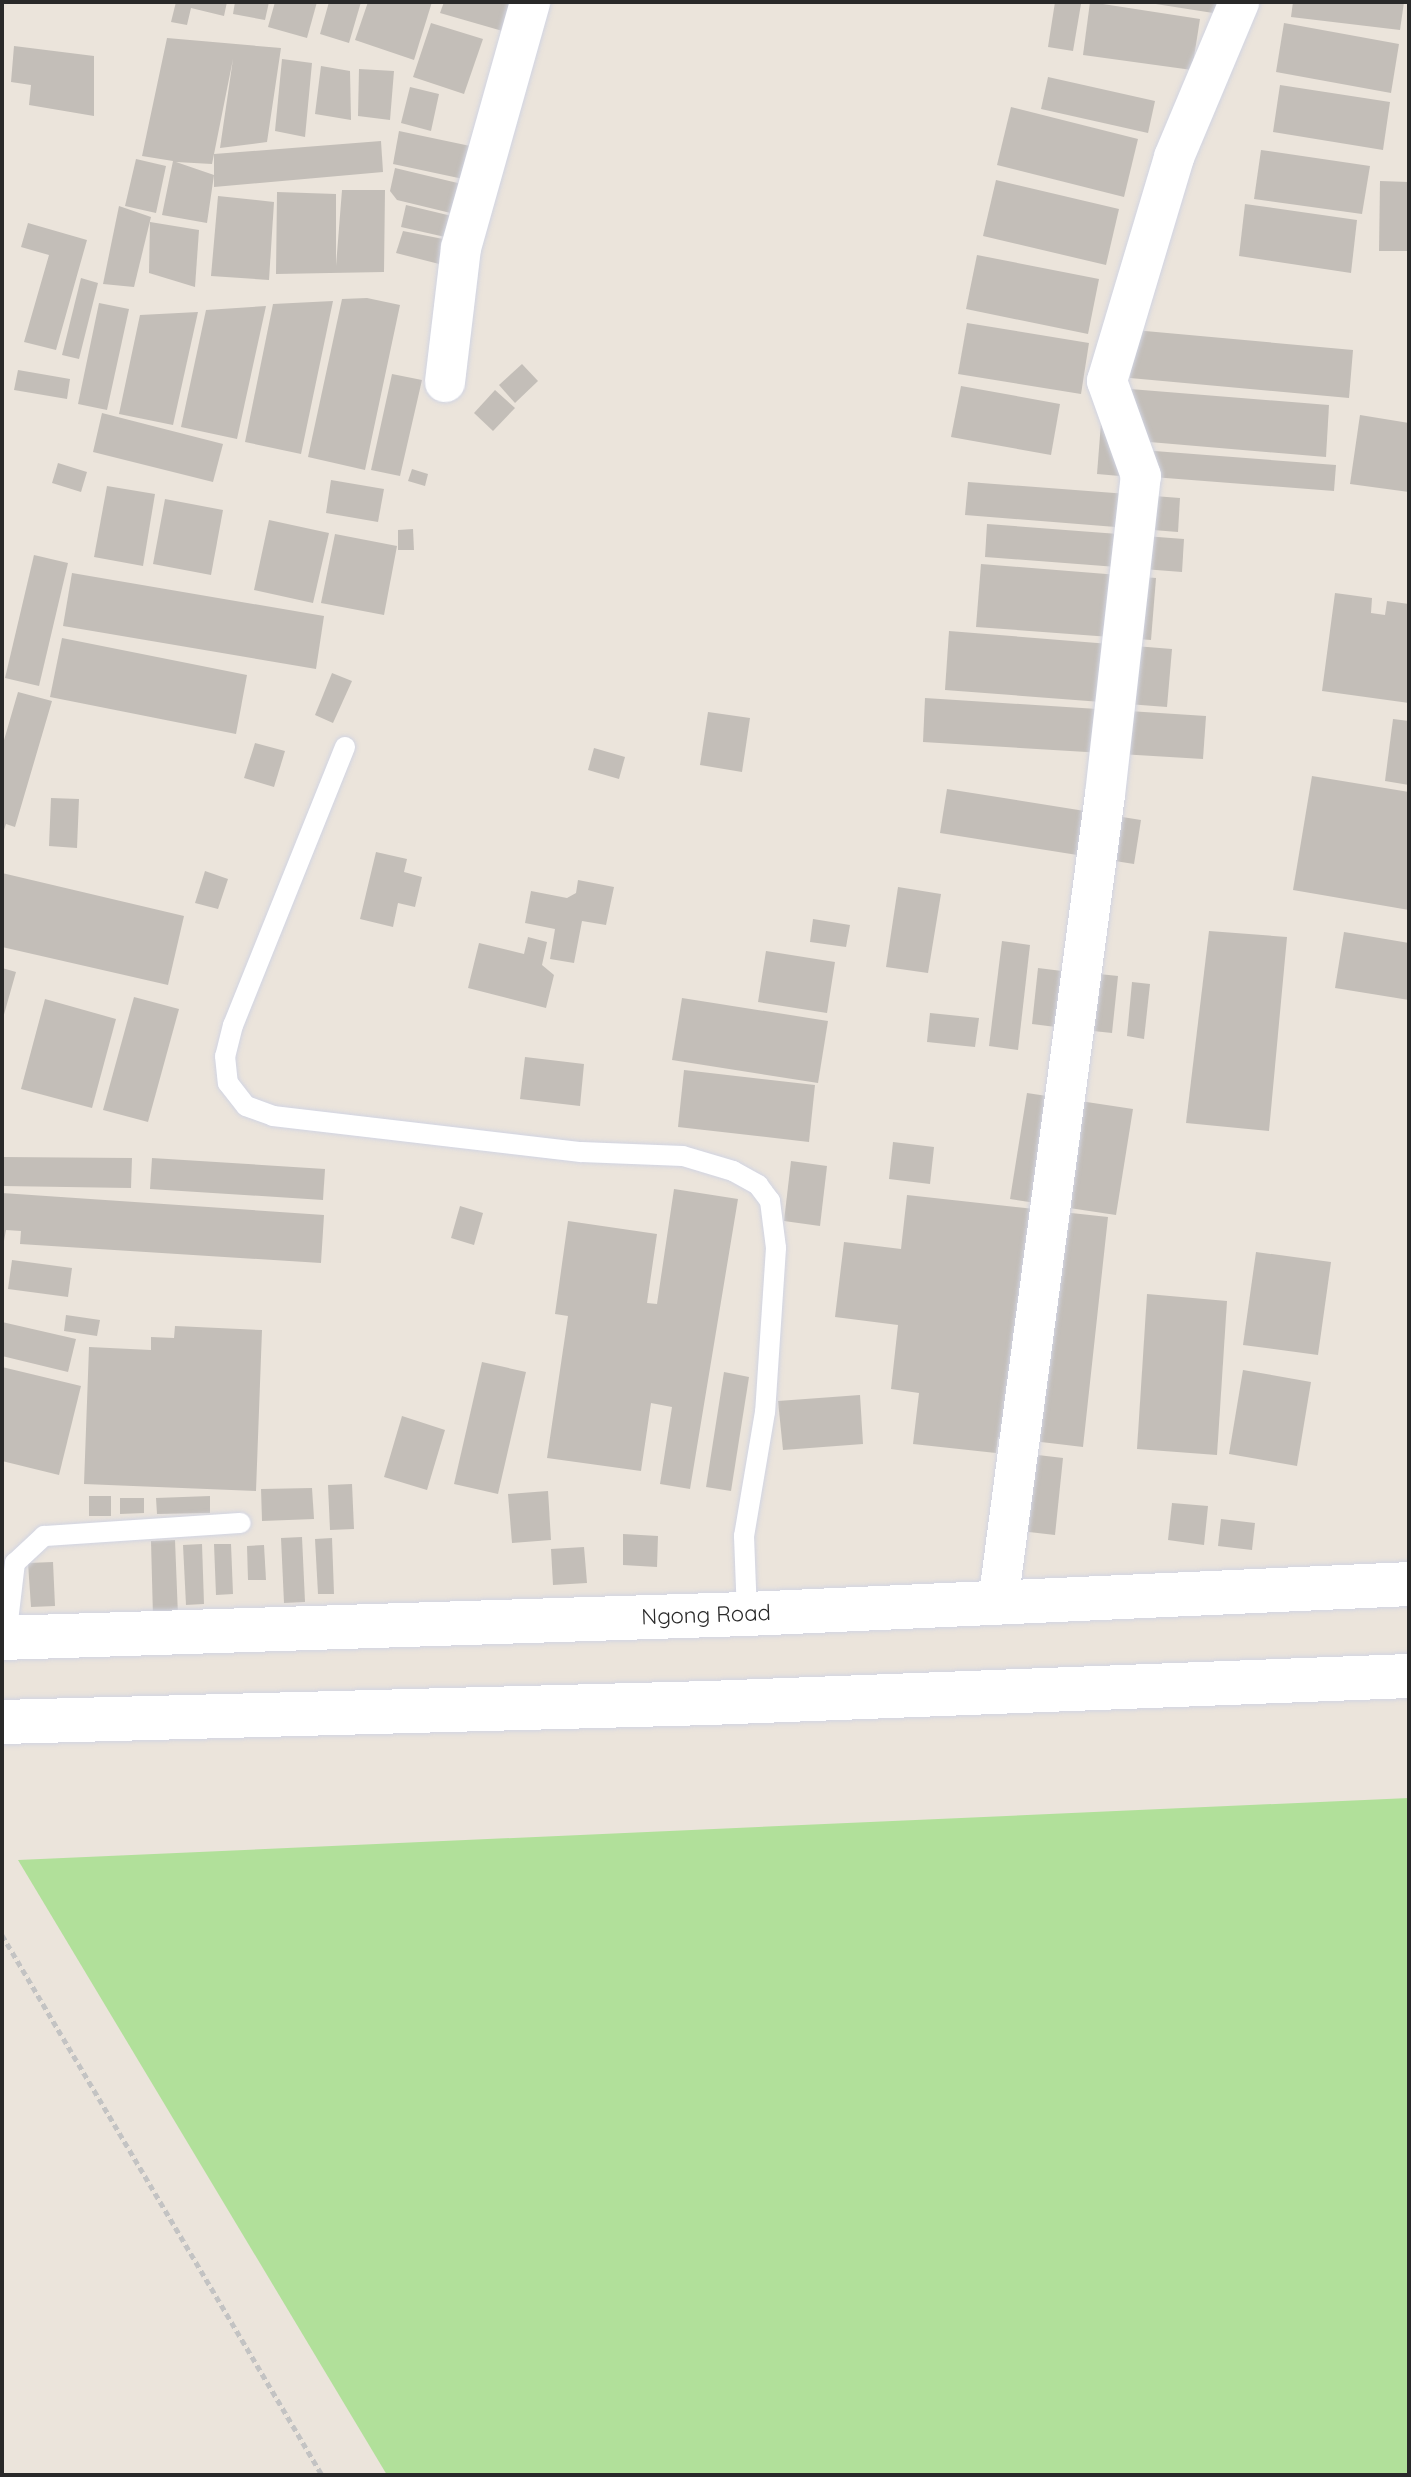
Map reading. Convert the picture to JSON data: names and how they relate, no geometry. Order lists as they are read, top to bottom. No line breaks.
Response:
{"streets":{"main road":["Ngong Road"]}}
